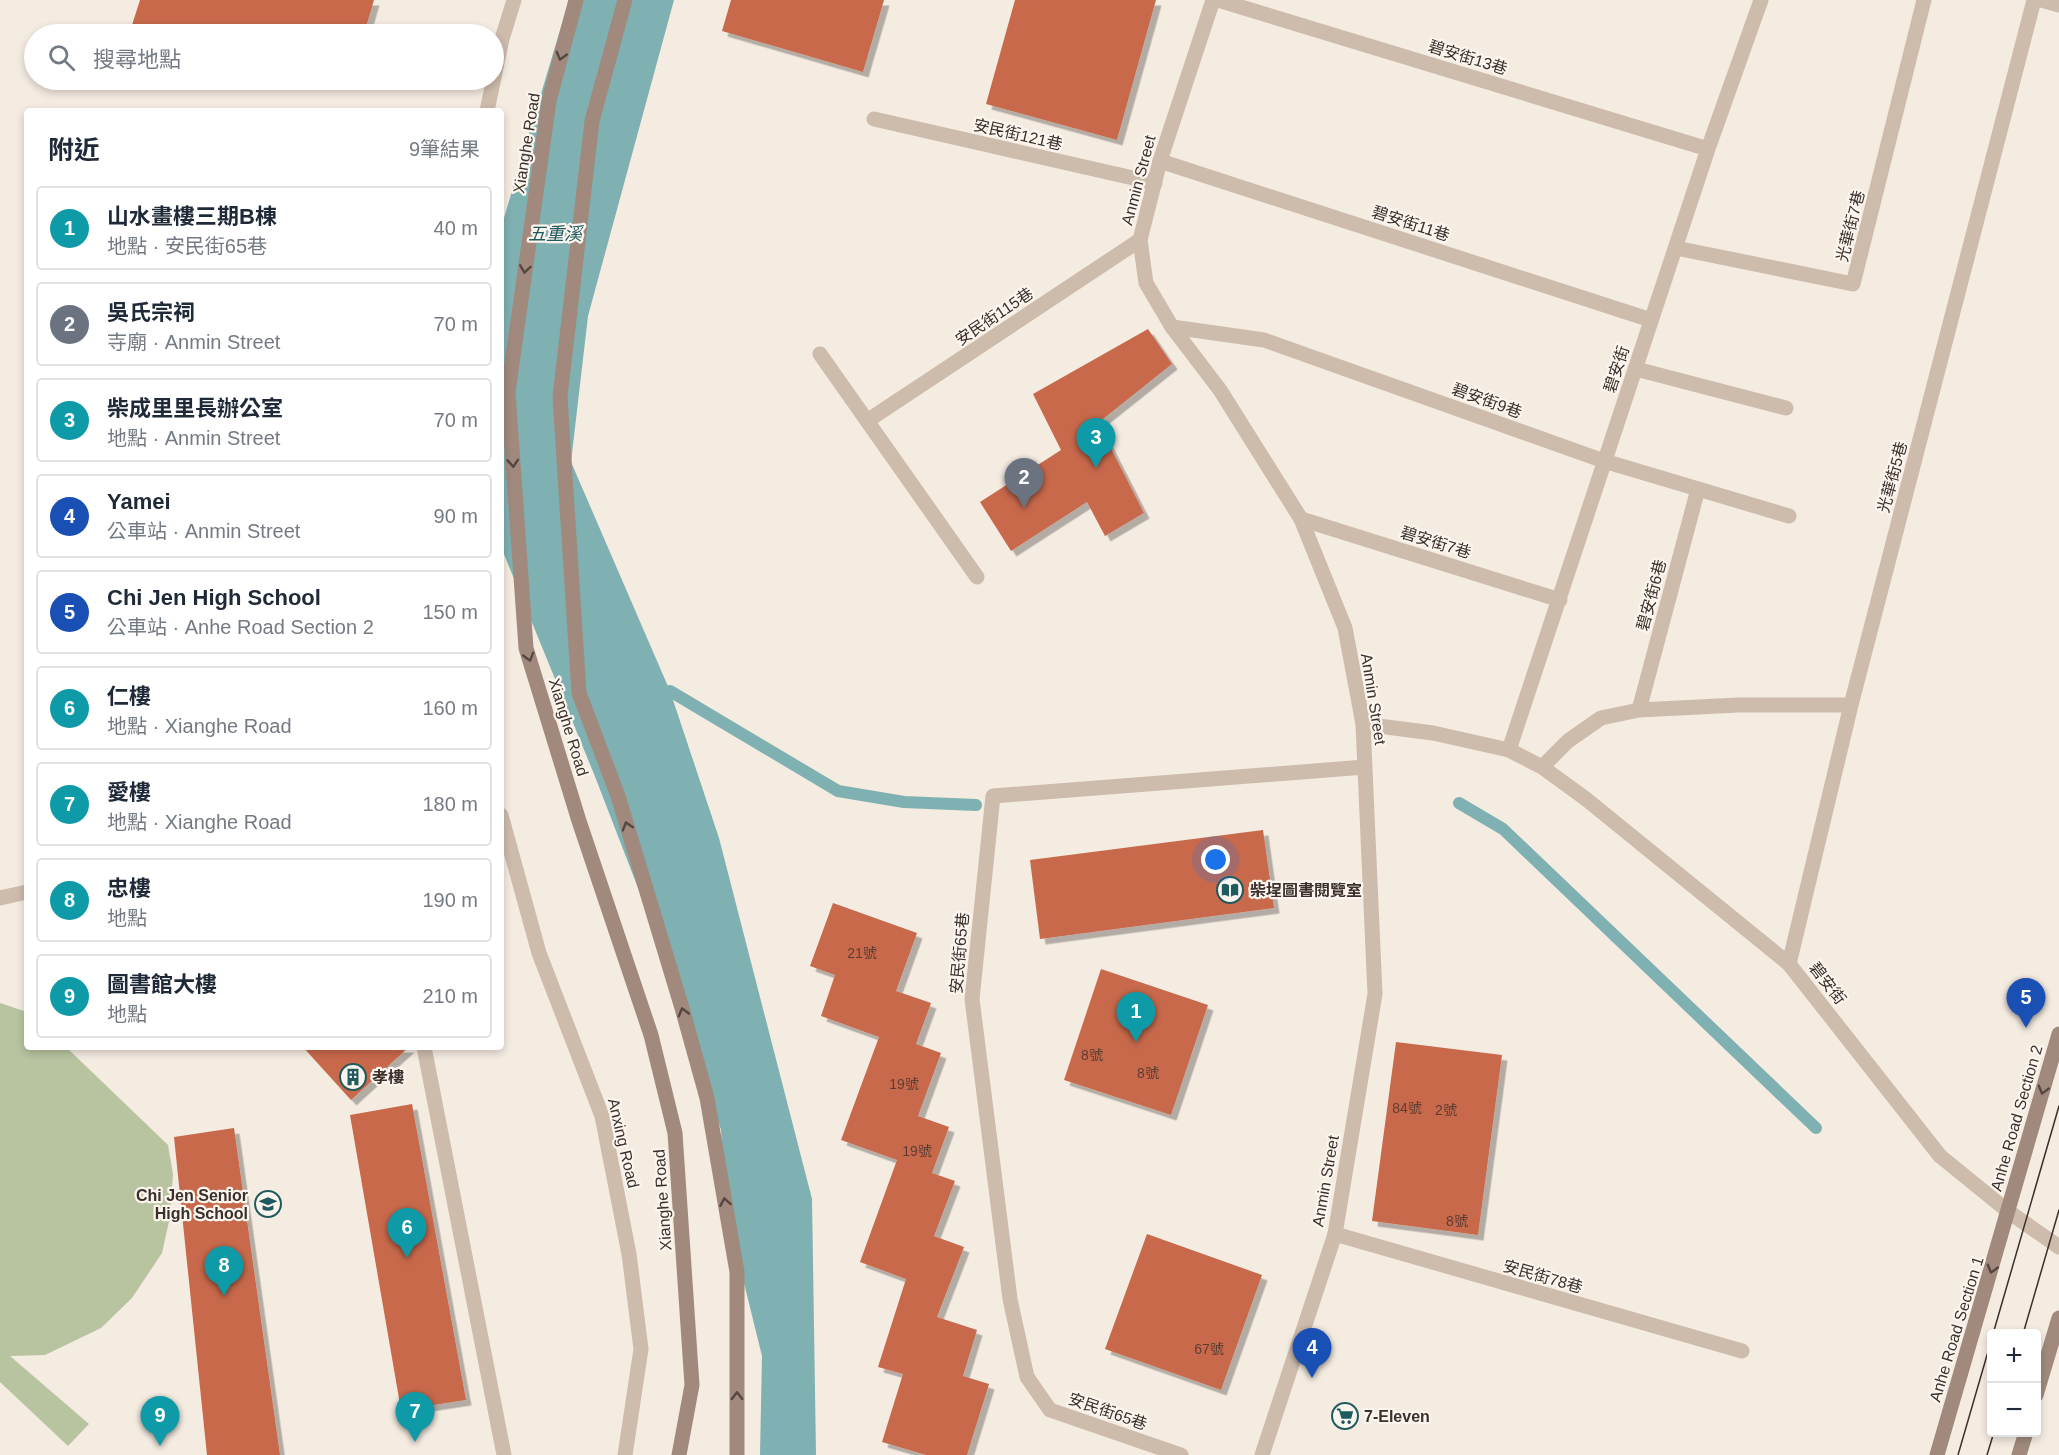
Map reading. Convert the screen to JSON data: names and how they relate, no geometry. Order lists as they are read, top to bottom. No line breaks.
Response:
{"streets":{"main road":["Xianghe Road","Anhe Road Section 2","Anhe Road Section 1"],"street":["碧安街13巷","安民街121巷","Anmin Street","碧安街11巷","光華街7巷","安民街115巷","碧安街","碧安街9巷","光華街5巷","碧安街7巷","碧安街6巷","安民街65巷","Anxing Road","安民街78巷"]},"crossings":[["碧安街13巷","碧安街"],["安民街121巷","Anmin Street"],["Anmin Street","碧安街11巷"],["Anmin Street","安民街115巷"],["Anmin Street","碧安街"],["Anmin Street","碧安街9巷"],["Anmin Street","碧安街7巷"],["Anmin Street","安民街65巷"],["Anmin Street","安民街78巷"],["碧安街11巷","碧安街"],["光華街7巷","碧安街"],["碧安街","碧安街9巷"],["碧安街","光華街5巷"],["碧安街","碧安街7巷"],["碧安街","Anhe Road Section 2"],["碧安街","Anhe Road Section 1"],["碧安街9巷","碧安街6巷"],["Anhe Road Section 2","Anhe Road Section 1"]],"one_way":["Anhe Road Section 2"],"water":["五重溪"],"places":{"library":["柴埕圖書閱覽室"],"building":["孝樓"],"school or university":["Chi Jen Senior High School"],"supermarket":["7-Eleven"]},"house_numbers":["21號","8號","8號","19號","84號","2號","19號","8號","67號"],"page":{"search":"搜尋地點","heading":["附近","9筆結果"],"list":[{"mark":"1","name":"山水畫樓三期B棟","note":"地點 · 安民街65巷","value":"40 m"},{"mark":"2","name":"吳氏宗祠","note":"寺廟 · Anmin Street","value":"70 m"},{"mark":"3","name":"柴成里里長辦公室","note":"地點 · Anmin Street","value":"70 m"},{"mark":"4","name":"Yamei","note":"公車站 · Anmin Street","value":"90 m"},{"mark":"5","name":"Chi Jen High School","note":"公車站 · Anhe Road Section 2","value":"150 m"},{"mark":"6","name":"仁樓","note":"地點 · Xianghe Road","value":"160 m"},{"mark":"7","name":"愛樓","note":"地點 · Xianghe Road","value":"180 m"},{"mark":"8","name":"忠樓","note":"地點","value":"190 m"},{"mark":"9","name":"圖書館大樓","note":"地點","value":"210 m"}],"pins":["3","2","5","1","6","8","4","7","9"],"map_buttons":["+","−"]}}
